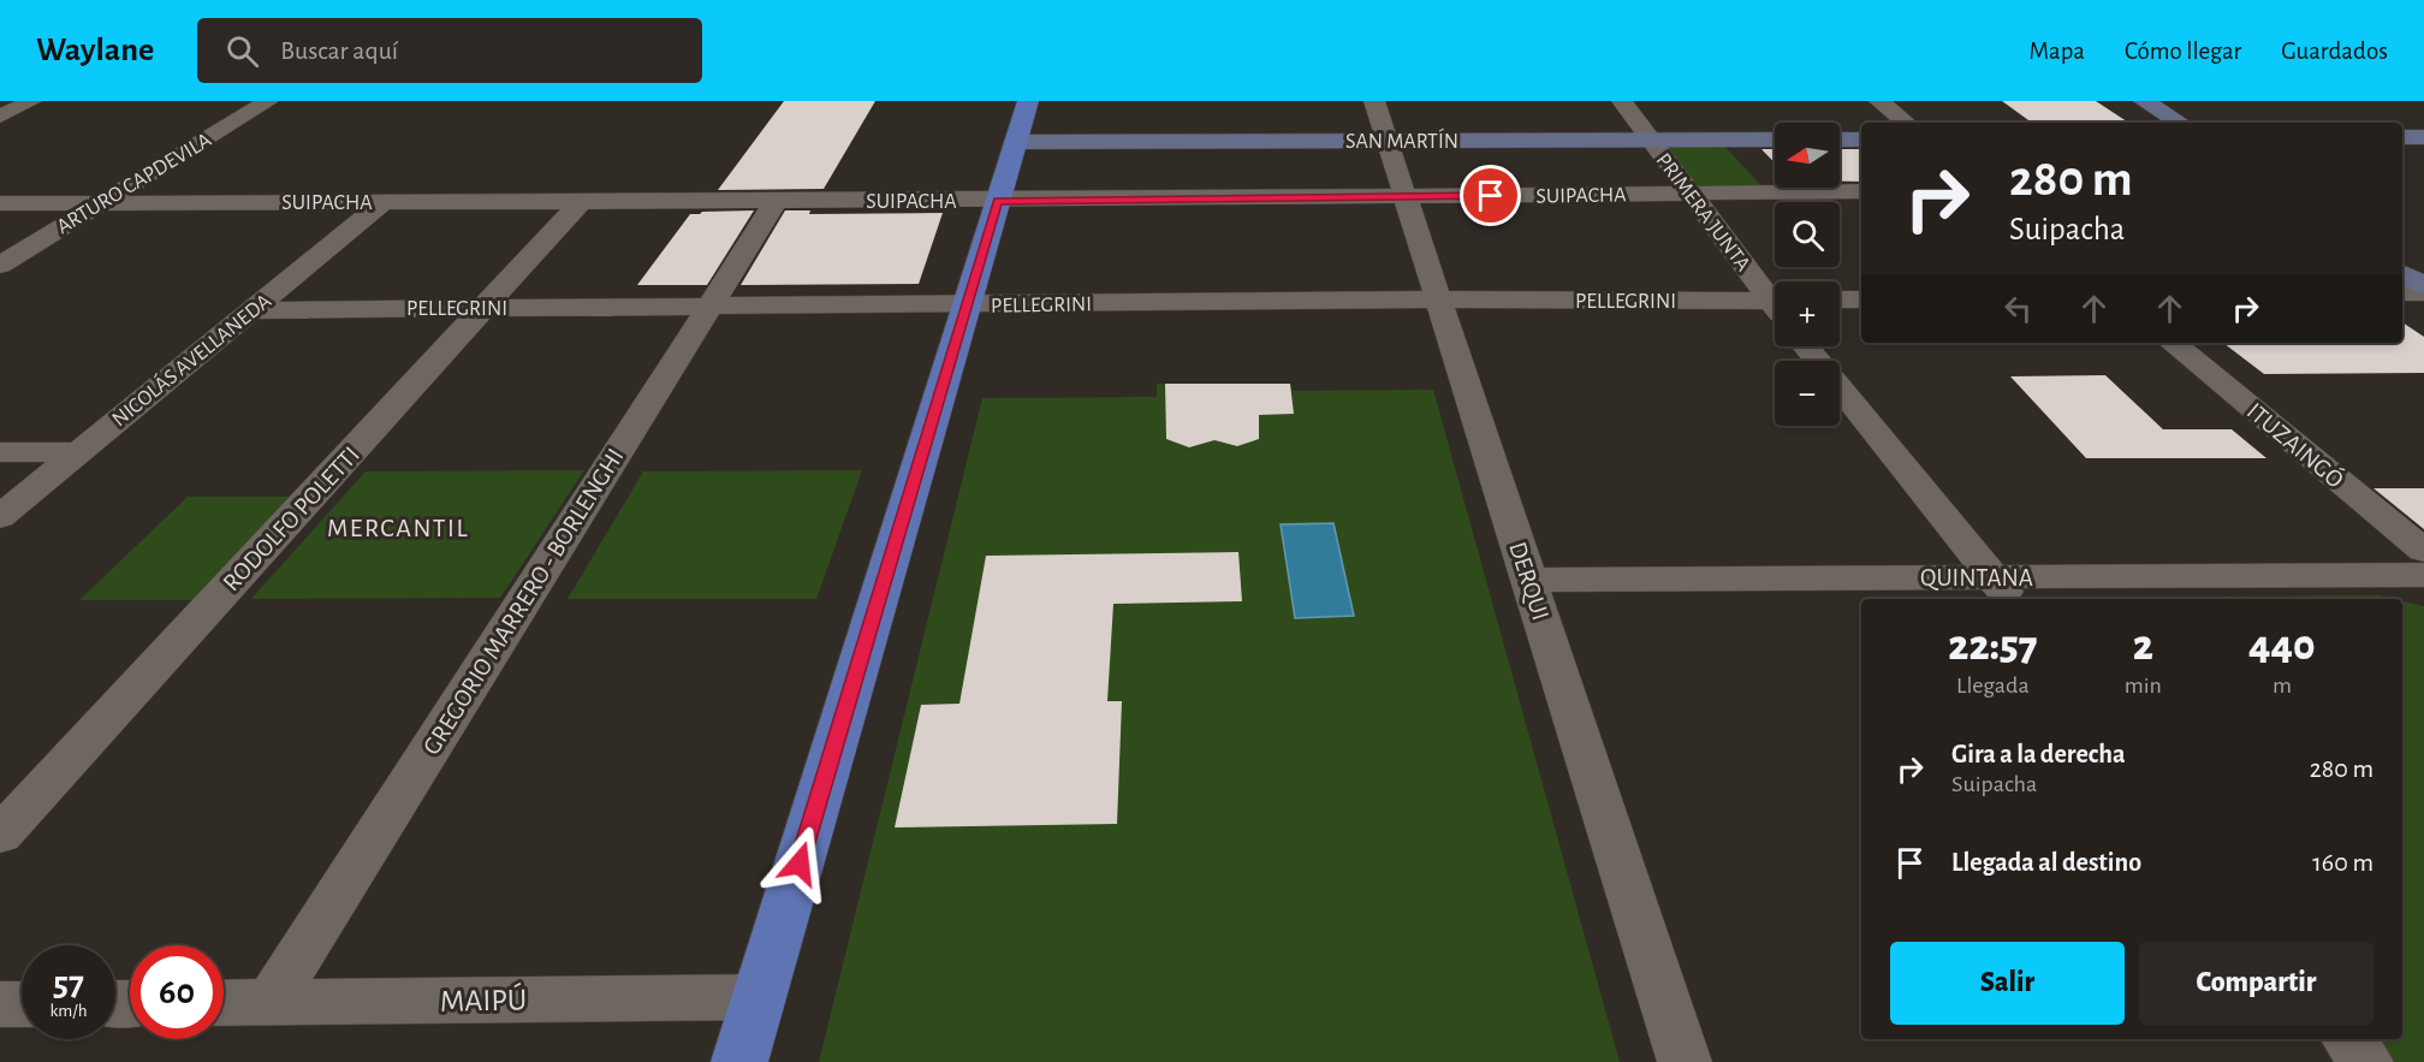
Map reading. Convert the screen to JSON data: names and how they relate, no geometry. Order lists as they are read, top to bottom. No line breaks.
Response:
{"streets":{"main road":["SAN MARTÍN"],"street":["ARTURO CAPDEVILA","SUIPACHA","PRIMERA JUNTA","PELLEGRINI","NICOLÁS AVELLANEDA","ITUZAINGÓ","RODOLFO POLETTI","QUINTANA","DERQUI","GREGORIO MARRERO - BORLENGHI","MAIPÚ"]},"crossings":[["SAN MARTÍN","PRIMERA JUNTA"],["SAN MARTÍN","DERQUI"],["ARTURO CAPDEVILA","SUIPACHA"],["SUIPACHA","PRIMERA JUNTA"],["SUIPACHA","NICOLÁS AVELLANEDA"],["SUIPACHA","RODOLFO POLETTI"],["SUIPACHA","DERQUI"],["SUIPACHA","GREGORIO MARRERO - BORLENGHI"],["PELLEGRINI","NICOLÁS AVELLANEDA"],["PELLEGRINI","RODOLFO POLETTI"],["PELLEGRINI","DERQUI"],["PELLEGRINI","GREGORIO MARRERO - BORLENGHI"],["QUINTANA","DERQUI"],["GREGORIO MARRERO - BORLENGHI","MAIPÚ"]],"districts":["MERCANTIL"],"north":"left","page":{"header":"Waylane","search":"Buscar aquí","nav":["Mapa","Cómo llegar","Guardados"],"map_buttons":["+","−"],"turn":["280 m","Suipacha"],"eta":["22:57","Llegada","2","min","440","m"],"list":[{"name":"Gira a la derecha","note":"Suipacha","value":"280 m"},{"name":"Llegada al destino","value":"160 m"}],"buttons":["Salir","Compartir"],"speed":"57 km/h","limit":"60"}}
